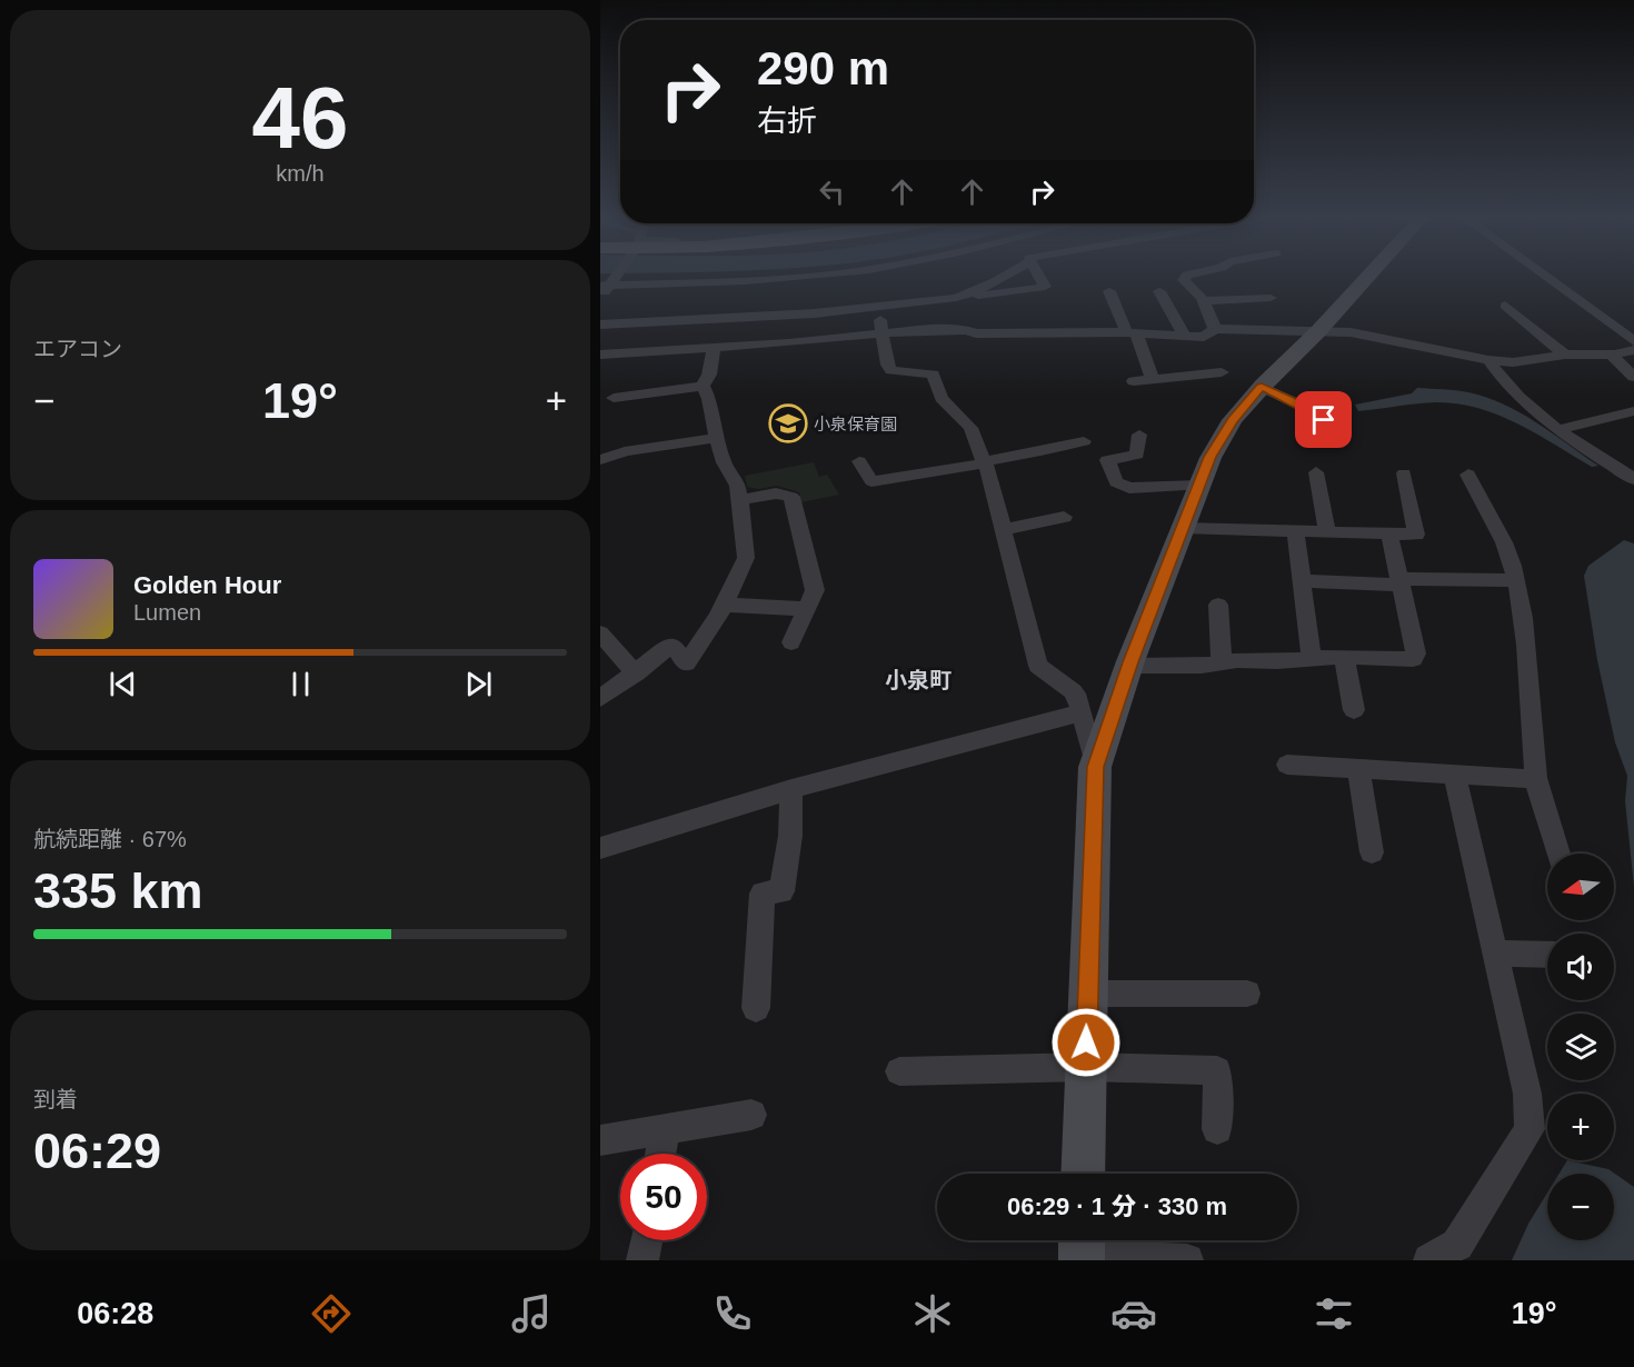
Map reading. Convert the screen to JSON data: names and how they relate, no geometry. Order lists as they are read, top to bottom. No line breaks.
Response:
{"districts":["小泉町"],"places":{"school or university":["小泉保育園"]},"north":"left","page":{"tile":[["46","km/h"],"エアコン",["航続距離 · 67%","335 km"],["到着","06:29"]],"turn":["290 m","右折"],"heat":["−","19°","+"],"song":["Golden Hour","Lumen"],"map_buttons":["+","−"],"limit":"50","trip":"06:29 · 1 分 · 330 m","tabs":["06:28","19°"]}}
